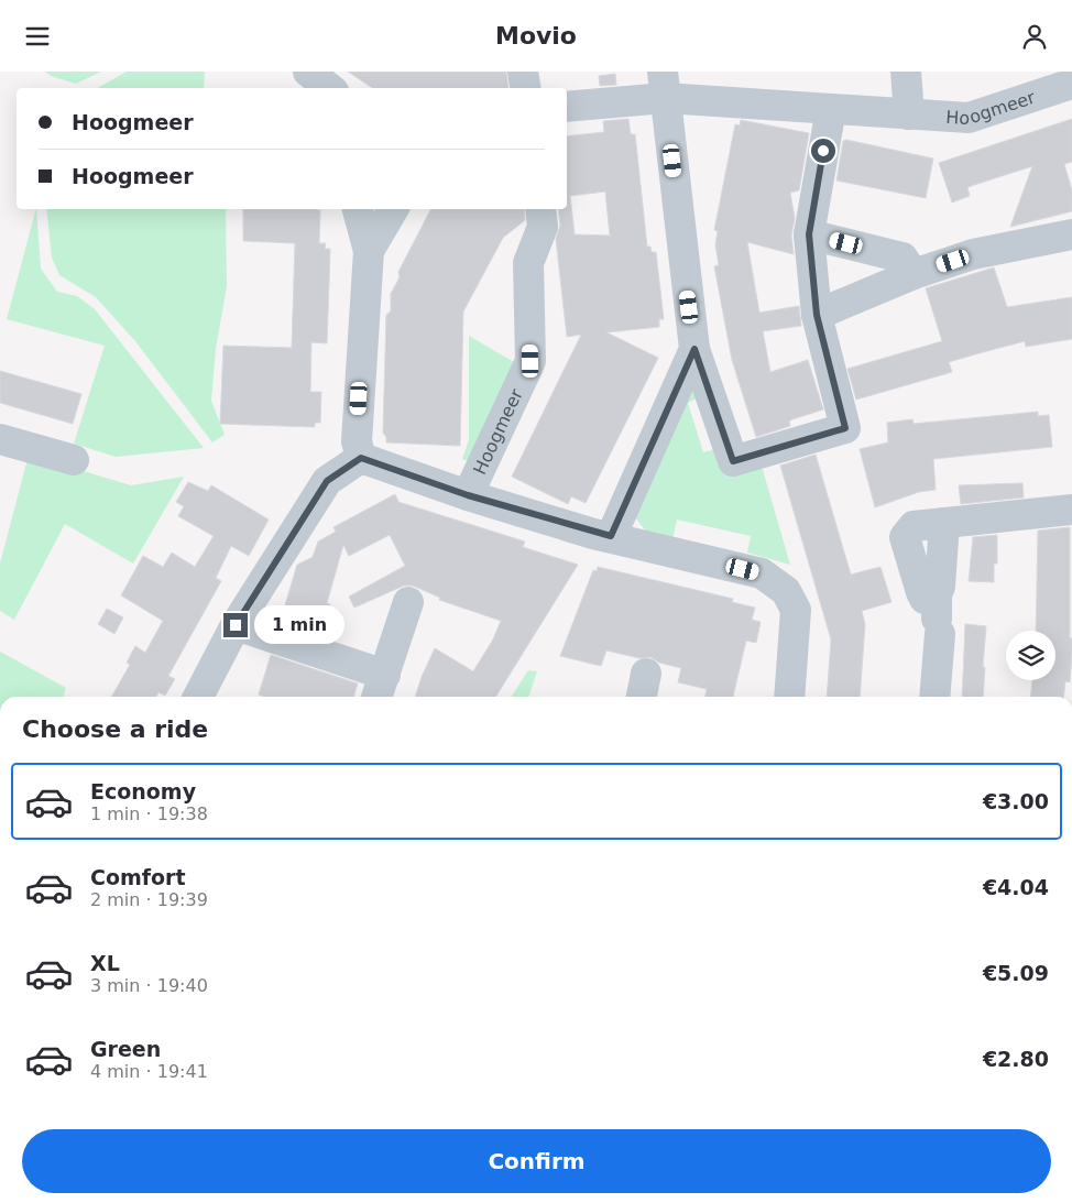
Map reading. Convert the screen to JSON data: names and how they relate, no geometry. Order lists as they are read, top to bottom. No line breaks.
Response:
{"streets":{"street":["Hoogmeer"]},"page":{"header":"Movio","banner":["Hoogmeer","Hoogmeer"],"bubble":"1 min","heading":"Choose a ride","list":[{"name":"Economy","note":"1 min · 19:38","value":"€3.00"},{"name":"Comfort","note":"2 min · 19:39","value":"€4.04"},{"name":"XL","note":"3 min · 19:40","value":"€5.09"},{"name":"Green","note":"4 min · 19:41","value":"€2.80"}],"buttons":"Confirm"}}
